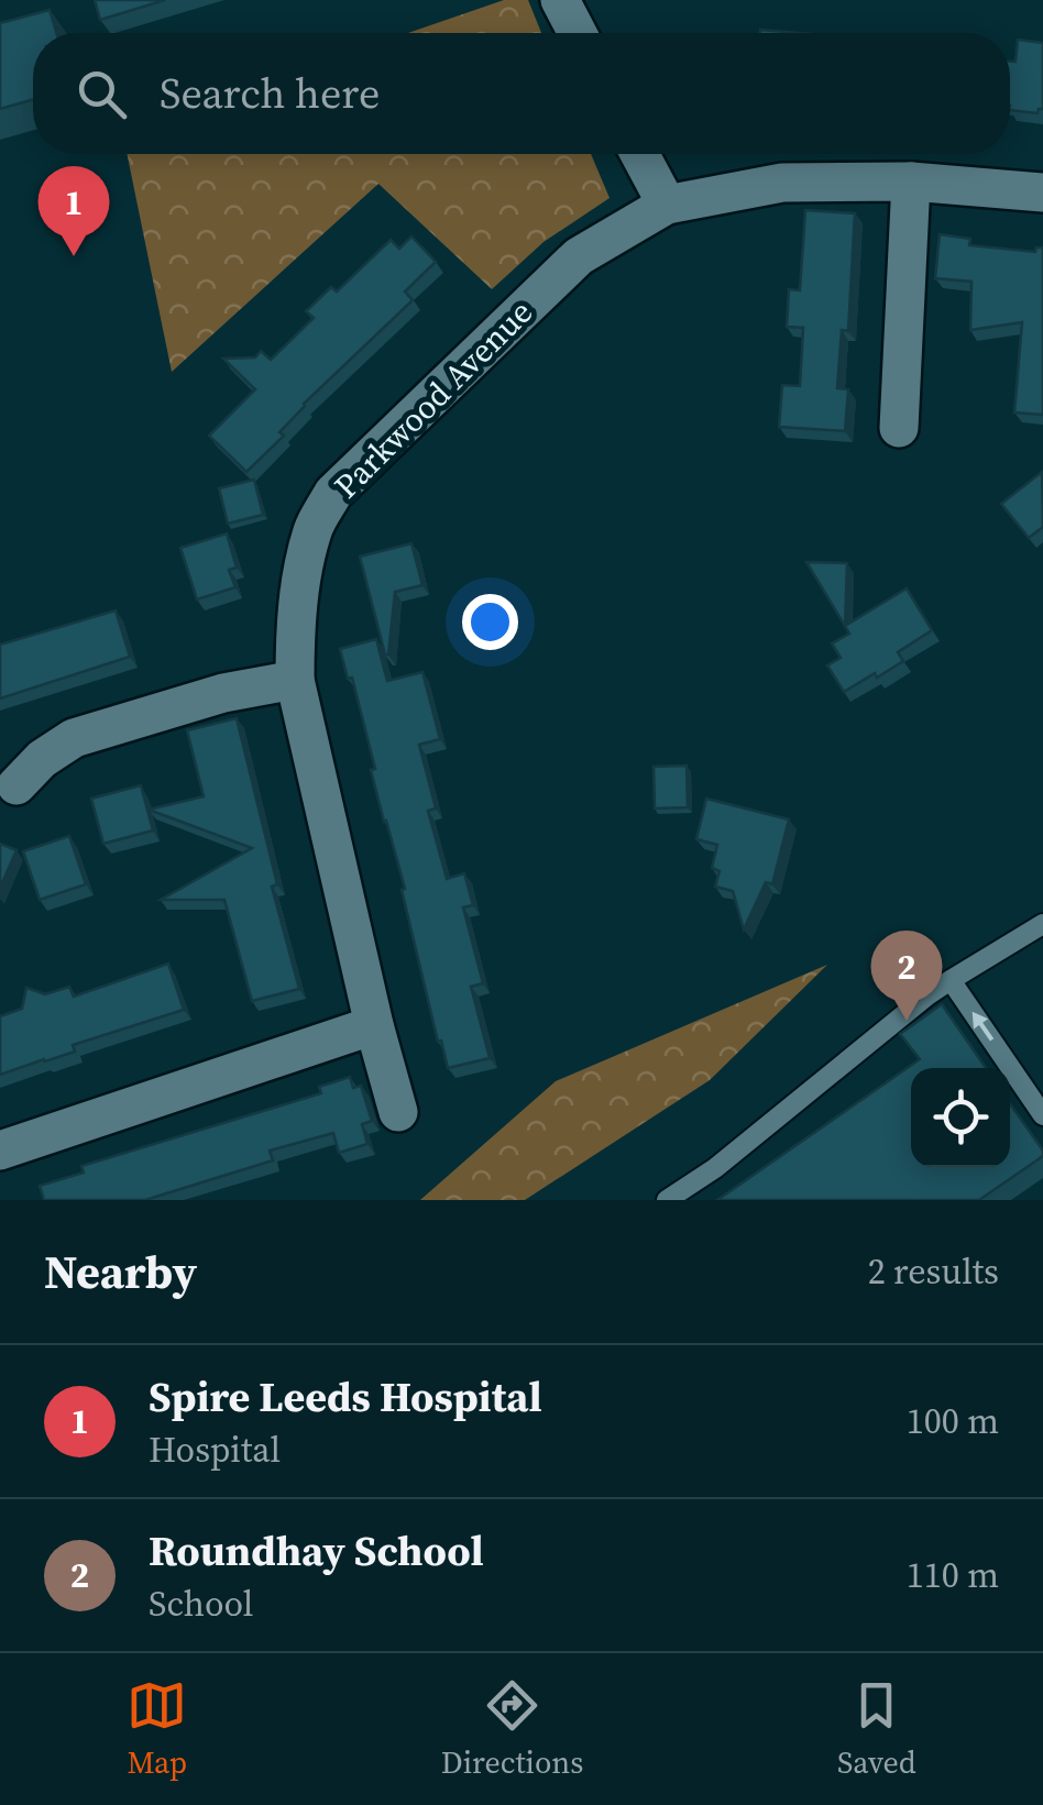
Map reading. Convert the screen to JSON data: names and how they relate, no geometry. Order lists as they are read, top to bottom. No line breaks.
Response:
{"streets":{"street":["Parkwood Avenue"]},"page":{"search":"Search here","pins":["1","2"],"heading":["Nearby","2 results"],"list":[{"mark":"1","name":"Spire Leeds Hospital","note":"Hospital","value":"100 m"},{"mark":"2","name":"Roundhay School","note":"School","value":"110 m"}],"nav":["Map","Directions","Saved"]}}
